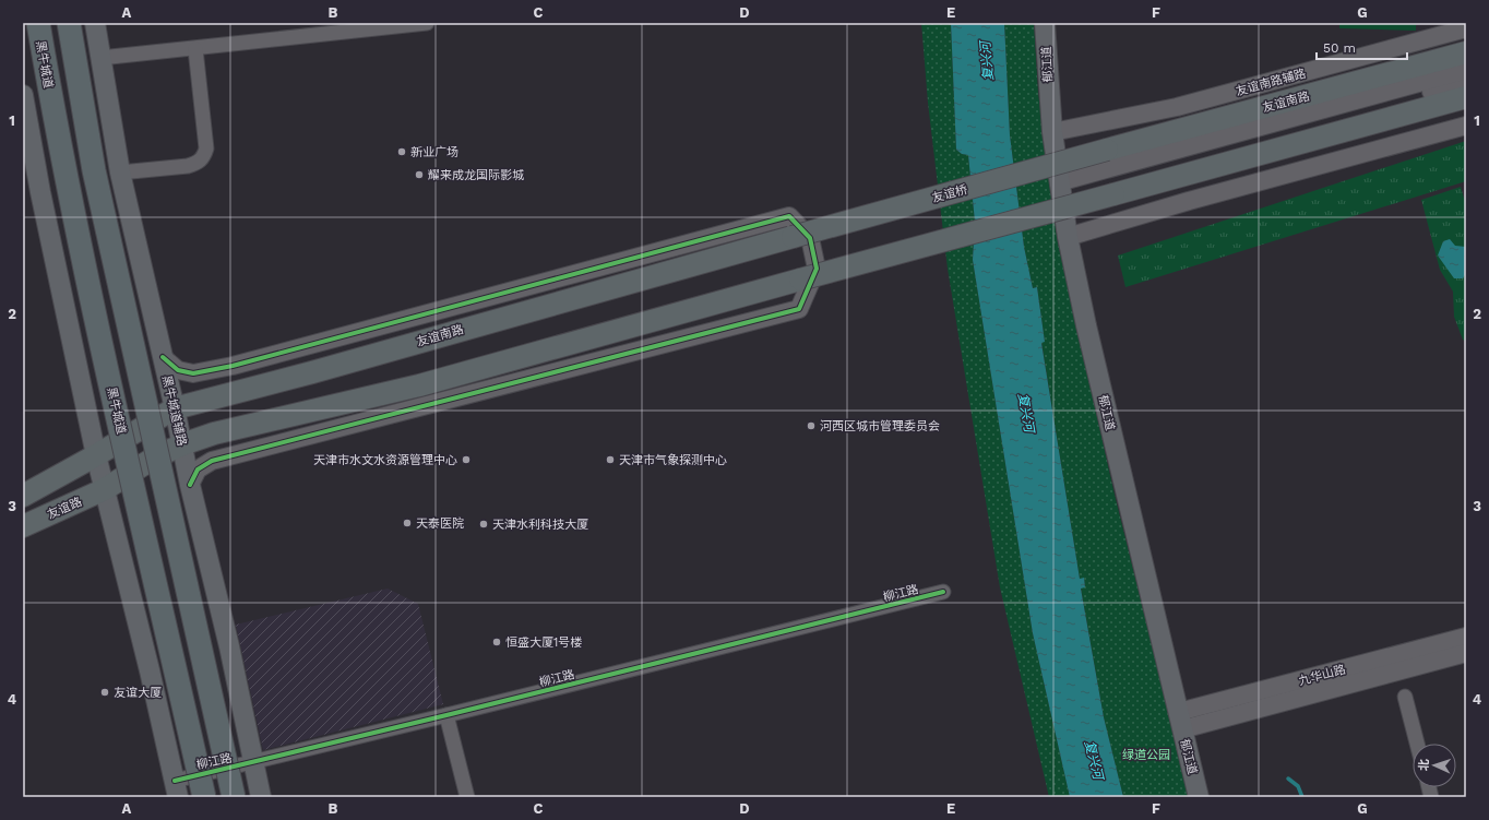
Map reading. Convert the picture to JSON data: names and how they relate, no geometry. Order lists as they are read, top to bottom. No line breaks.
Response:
{"streets":{"highway":["黑牛城道"],"main road":["郁江道","友谊南路","友谊桥","黑牛城道辅路","友谊路"],"street":["友谊南路辅路","柳江路","九华山路"]},"crossings":[["郁江道","友谊南路辅路"],["郁江道","九华山路"],["友谊南路","友谊桥"],["友谊南路","黑牛城道辅路"],["黑牛城道辅路","柳江路"]],"water":["复兴河"],"parks":["绿道公园"],"places":["新业广场","耀来成龙国际影城","河西区城市管理委员会","天津市水文水资源管理中心","天津市气象探测中心","天泰医院","天津水利科技大厦","恒盛大厦1号楼","友谊大厦"],"scale_bar":"50 m","north":"left","grid":{"columns":["A","B","C","D","E","F","G"],"rows":["1","2","3","4"]}}
